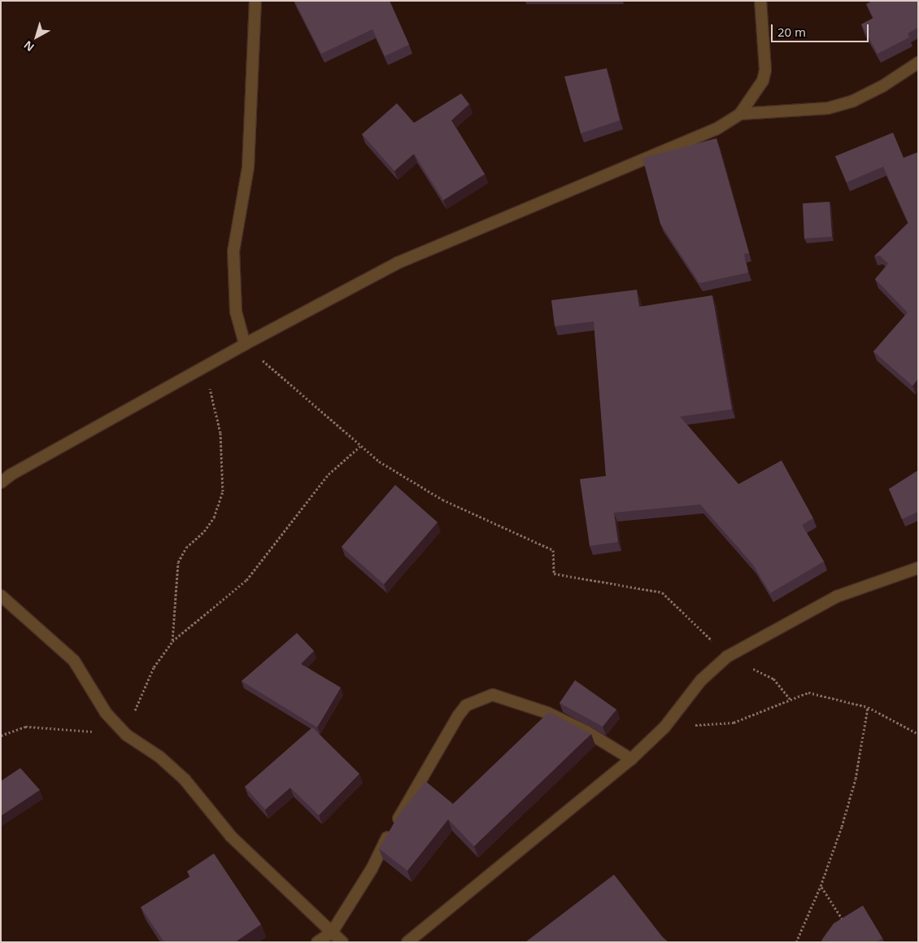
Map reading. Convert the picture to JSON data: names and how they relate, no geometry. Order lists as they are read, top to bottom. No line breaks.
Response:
{"scale_bar":"20 m","north":"bottom left"}
